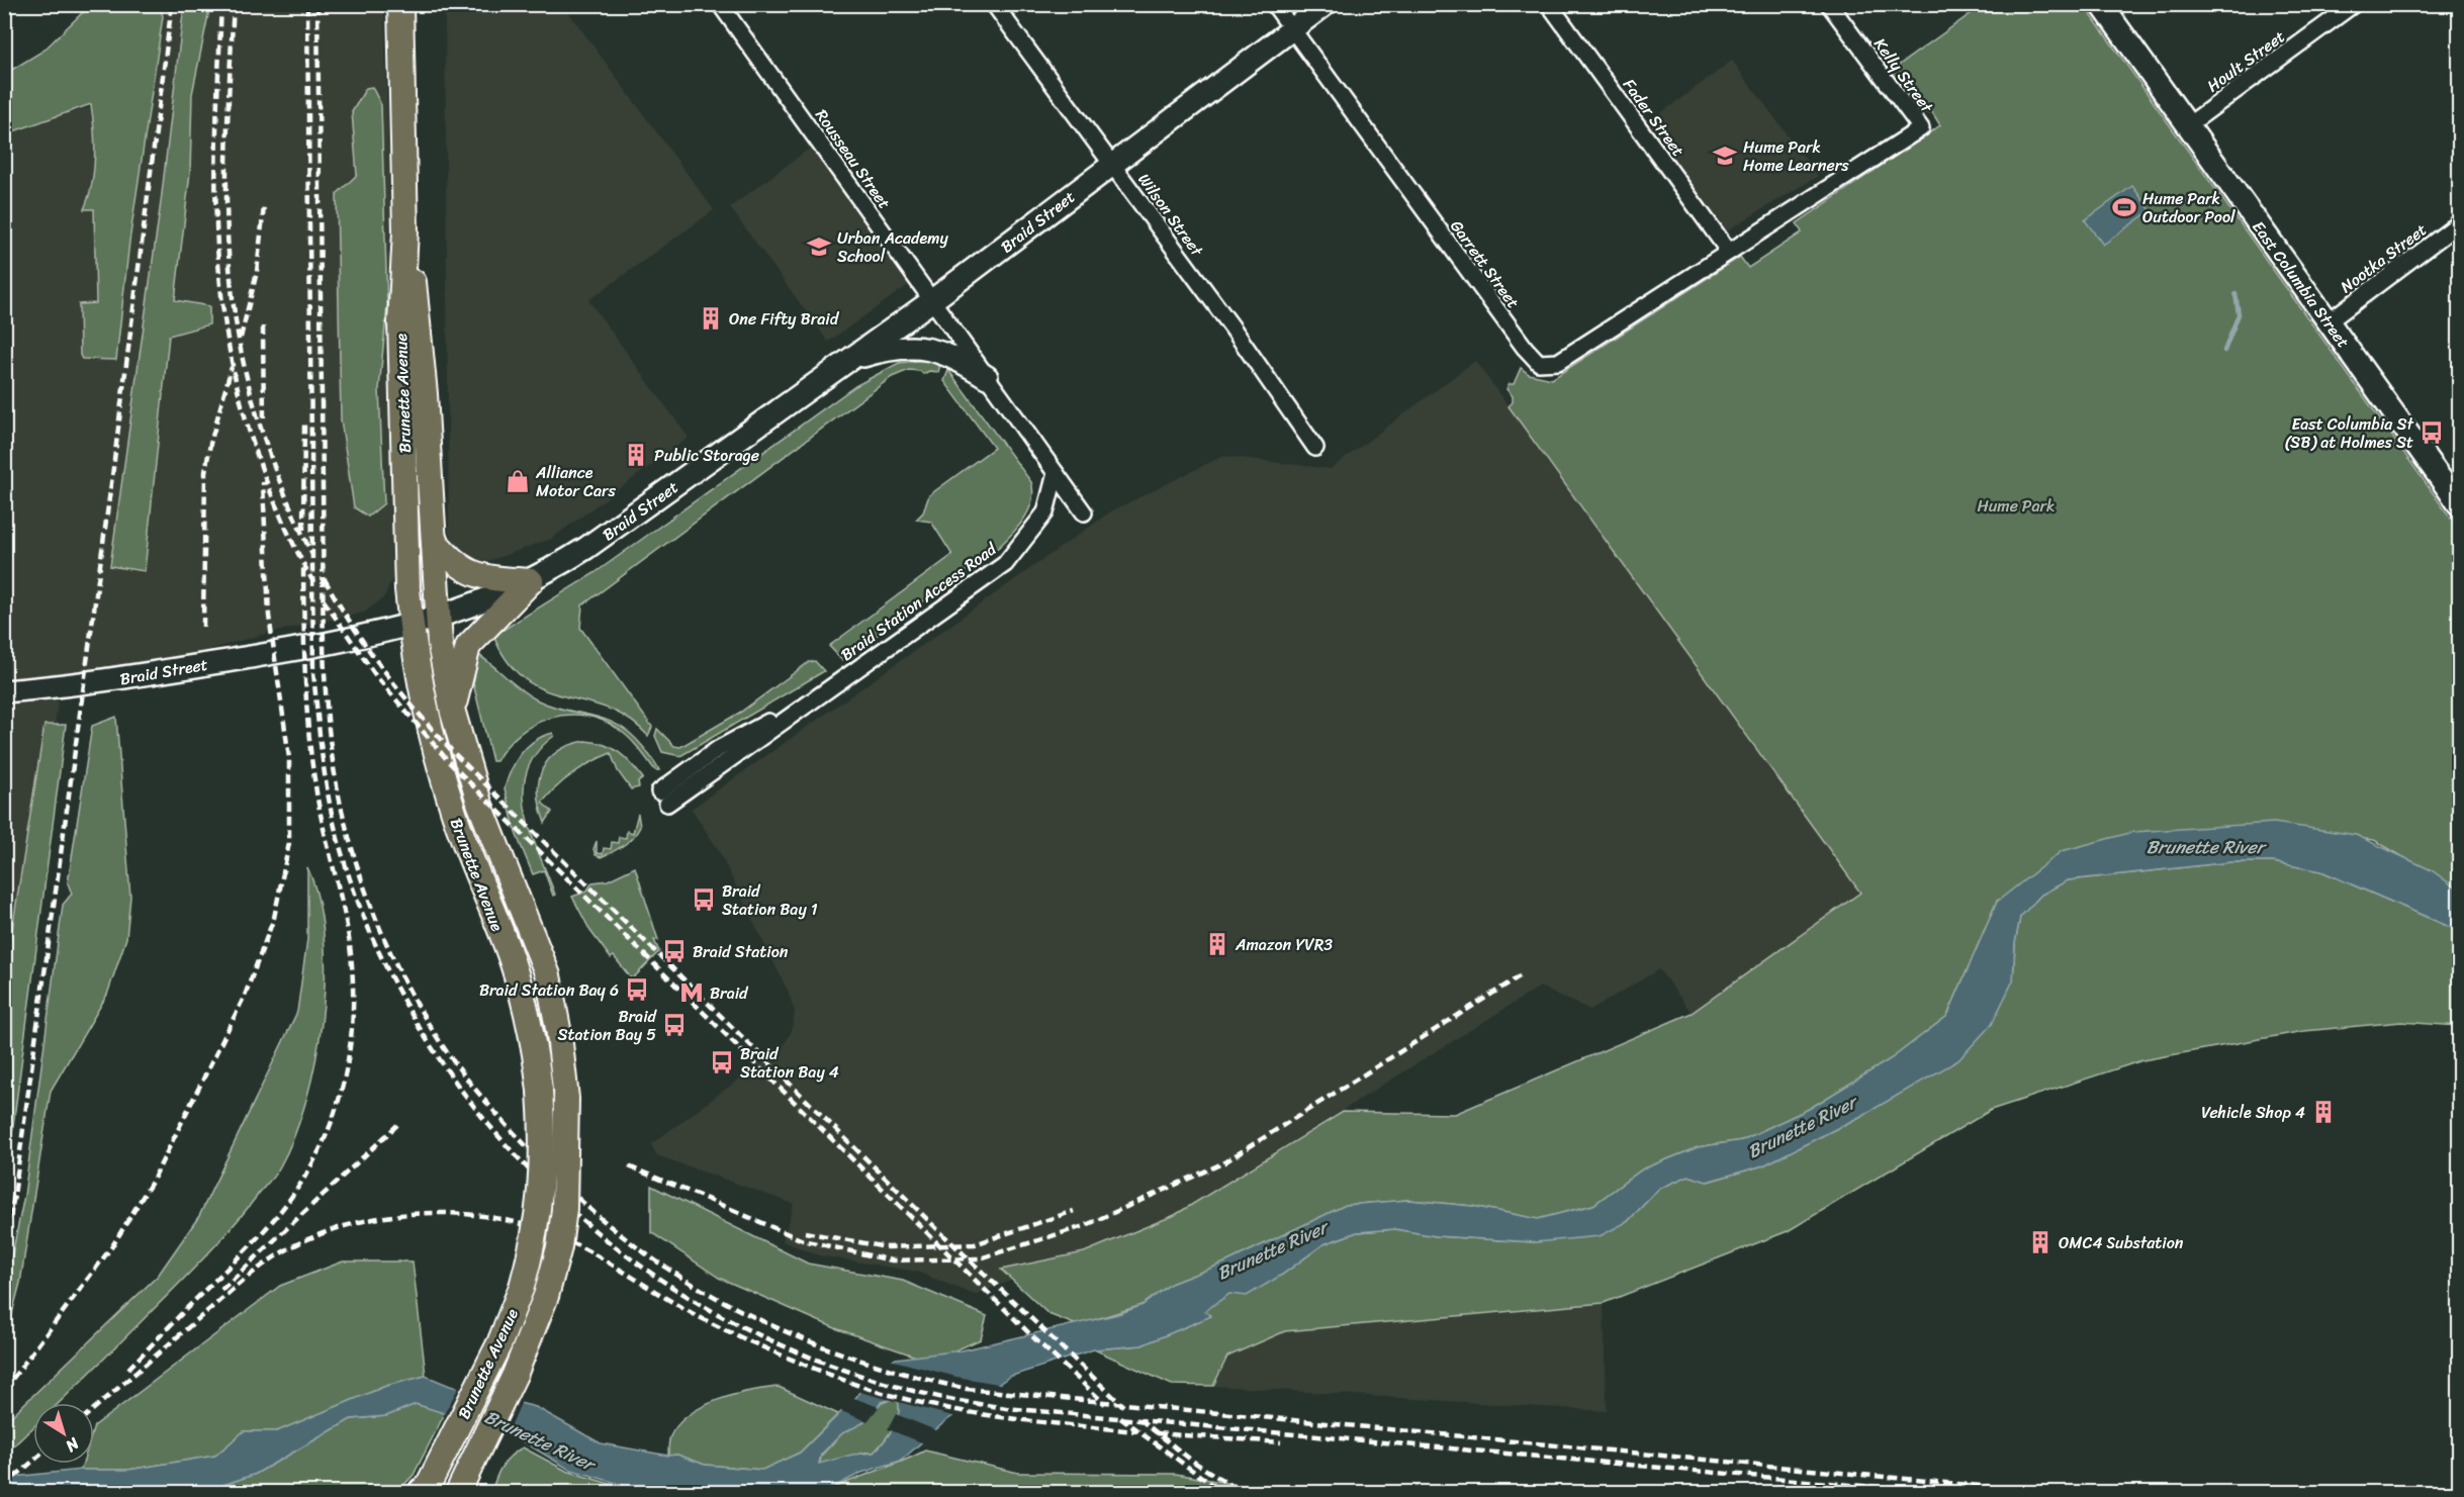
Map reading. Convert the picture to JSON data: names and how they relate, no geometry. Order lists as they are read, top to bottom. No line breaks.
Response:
{"streets":{"main road":["Braid Street","East Columbia Street","Brunette Avenue"],"street":["Hoult Street","Kelly Street","Fader Street","Rousseau Street","Wilson Street","Nootka Street","Garrett Street","Braid Station Access Road"]},"crossings":[["Hoult Street","East Columbia Street"],["Kelly Street","Fader Street"],["Kelly Street","Garrett Street"],["Fader Street","Garrett Street"],["Rousseau Street","Braid Street"],["Rousseau Street","Braid Station Access Road"],["Wilson Street","Braid Street"],["Braid Street","Garrett Street"],["Braid Street","Brunette Avenue"],["Nootka Street","East Columbia Street"]],"water":["Brunette River"],"parks":["Hume Park"],"places":{"school or university":["Hume Park Home Learners","Urban Academy School"],"sports":["Hume Park Outdoor Pool"],"building":["One Fifty Braid","Public Storage","Amazon YVR3","Vehicle Shop 4","OMC4 Substation"],"bus stop":["East Columbia St (SB) at Holmes St","Braid Station Bay 1","Braid Station","Braid Station Bay 6","Braid Station Bay 5","Braid Station Bay 4"],"shop":["Alliance Motor Cars"],"metro station":["Braid"]},"north":"bottom right"}
